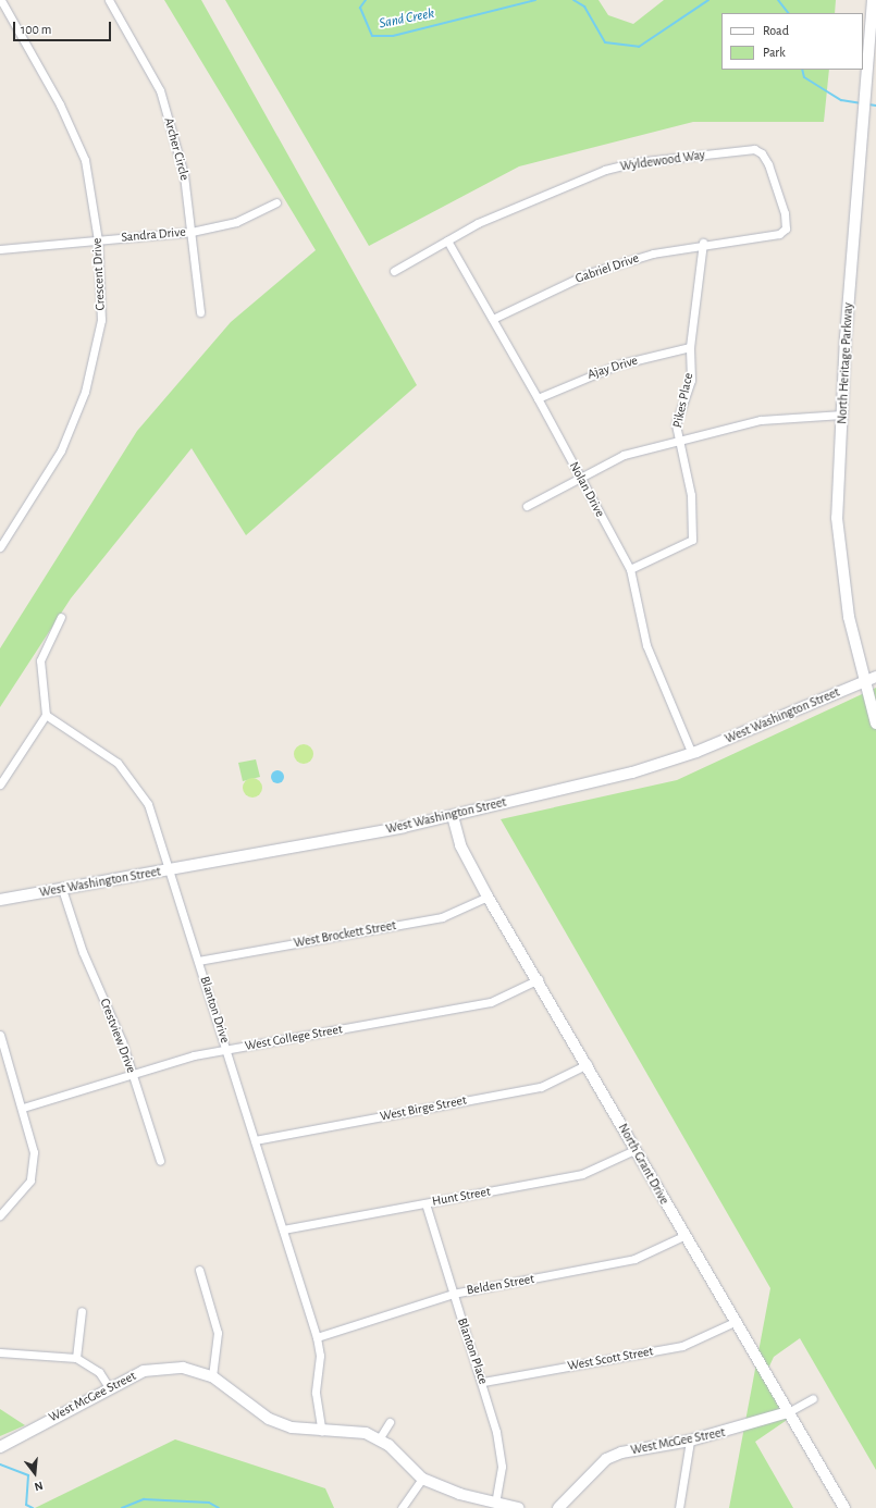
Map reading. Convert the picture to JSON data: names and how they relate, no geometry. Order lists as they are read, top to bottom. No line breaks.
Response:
{"streets":{"street":["Archer Circle","Wyldewood Way","Sandra Drive","Gabriel Drive","Crescent Drive","North Heritage Parkway","Ajay Drive","Pikes Place","Nolan Drive","West Washington Street","West Brockett Street","Blanton Drive","Crestview Drive","West College Street","West Birge Street","North Grant Drive","Hunt Street","Belden Street","Blanton Place","West Scott Street","West McGee Street"]},"crossings":[["Archer Circle","Sandra Drive"],["Wyldewood Way","Gabriel Drive"],["Wyldewood Way","Pikes Place"],["Wyldewood Way","Nolan Drive"],["Sandra Drive","Crescent Drive"],["Gabriel Drive","Pikes Place"],["Gabriel Drive","Nolan Drive"],["North Heritage Parkway","West Washington Street"],["Ajay Drive","Pikes Place"],["Ajay Drive","Nolan Drive"],["Pikes Place","Nolan Drive"],["Nolan Drive","West Washington Street"],["West Washington Street","Blanton Drive"],["West Washington Street","Crestview Drive"],["West Washington Street","North Grant Drive"],["West Brockett Street","Blanton Drive"],["West Brockett Street","North Grant Drive"],["Blanton Drive","West College Street"],["Blanton Drive","West Birge Street"],["Blanton Drive","Hunt Street"],["Blanton Drive","Belden Street"],["Blanton Drive","West McGee Street"],["Crestview Drive","West College Street"],["West College Street","North Grant Drive"],["West Birge Street","North Grant Drive"],["North Grant Drive","Hunt Street"],["North Grant Drive","Belden Street"],["North Grant Drive","West Scott Street"],["North Grant Drive","West McGee Street"],["Hunt Street","Blanton Place"],["Belden Street","Blanton Place"],["Blanton Place","West Scott Street"],["Blanton Place","West McGee Street"]],"water":["Sand Creek"],"legend":["Road","Park"],"scale_bar":"100 m","north":"bottom"}
